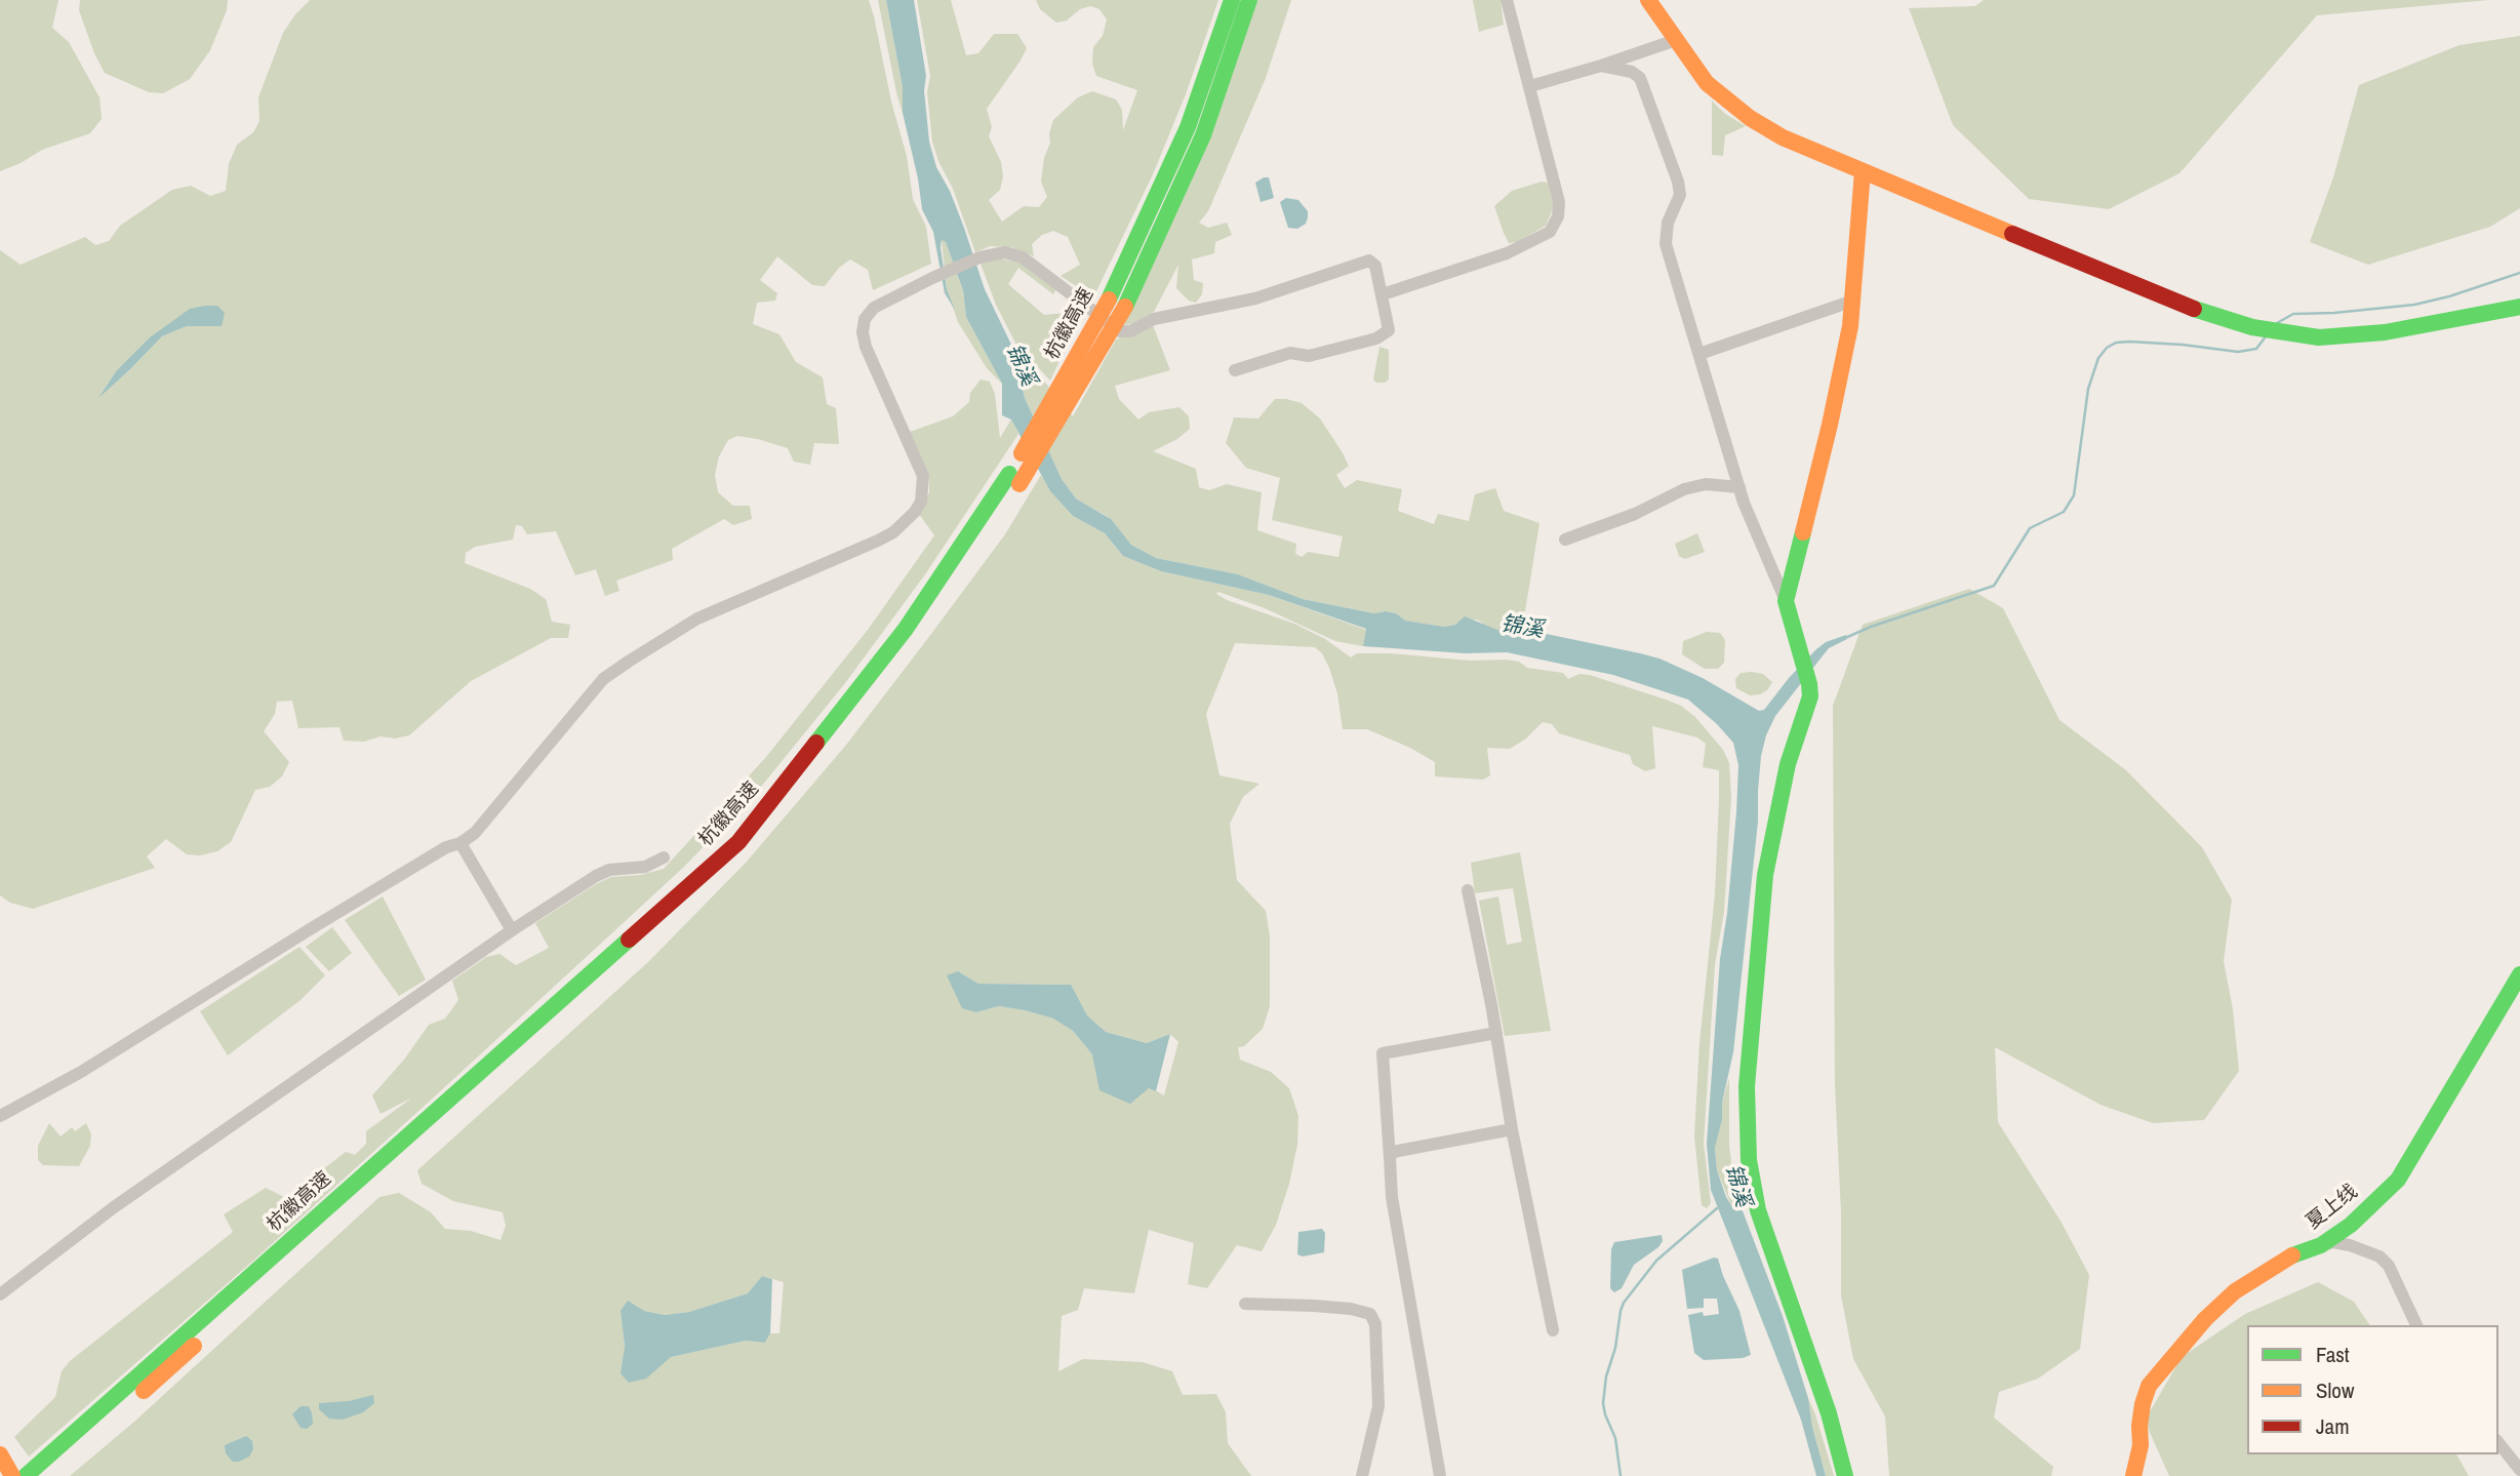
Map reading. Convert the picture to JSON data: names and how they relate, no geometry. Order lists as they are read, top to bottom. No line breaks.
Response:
{"streets":{"main road":["杭徽高速","夏上线"]},"water":["锦溪"],"legend":["Fast","Slow","Jam"]}
